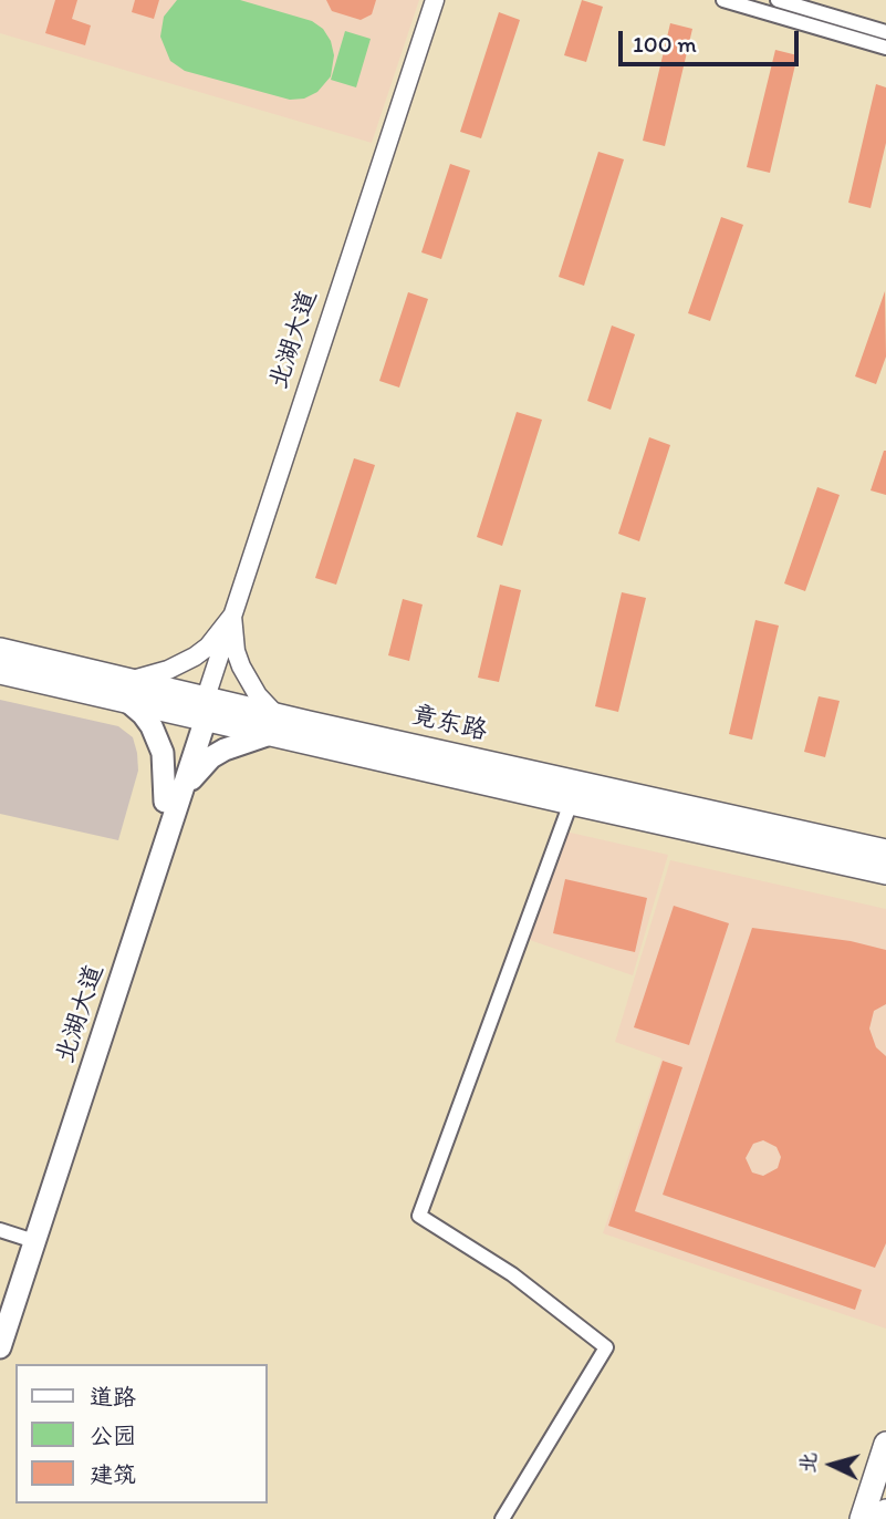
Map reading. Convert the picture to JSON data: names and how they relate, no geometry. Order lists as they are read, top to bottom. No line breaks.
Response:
{"streets":{"main road":["北湖大道","竟东路"]},"crossings":[["北湖大道","竟东路"]],"legend":["道路","公园","建筑"],"scale_bar":"100 m","north":"left"}
